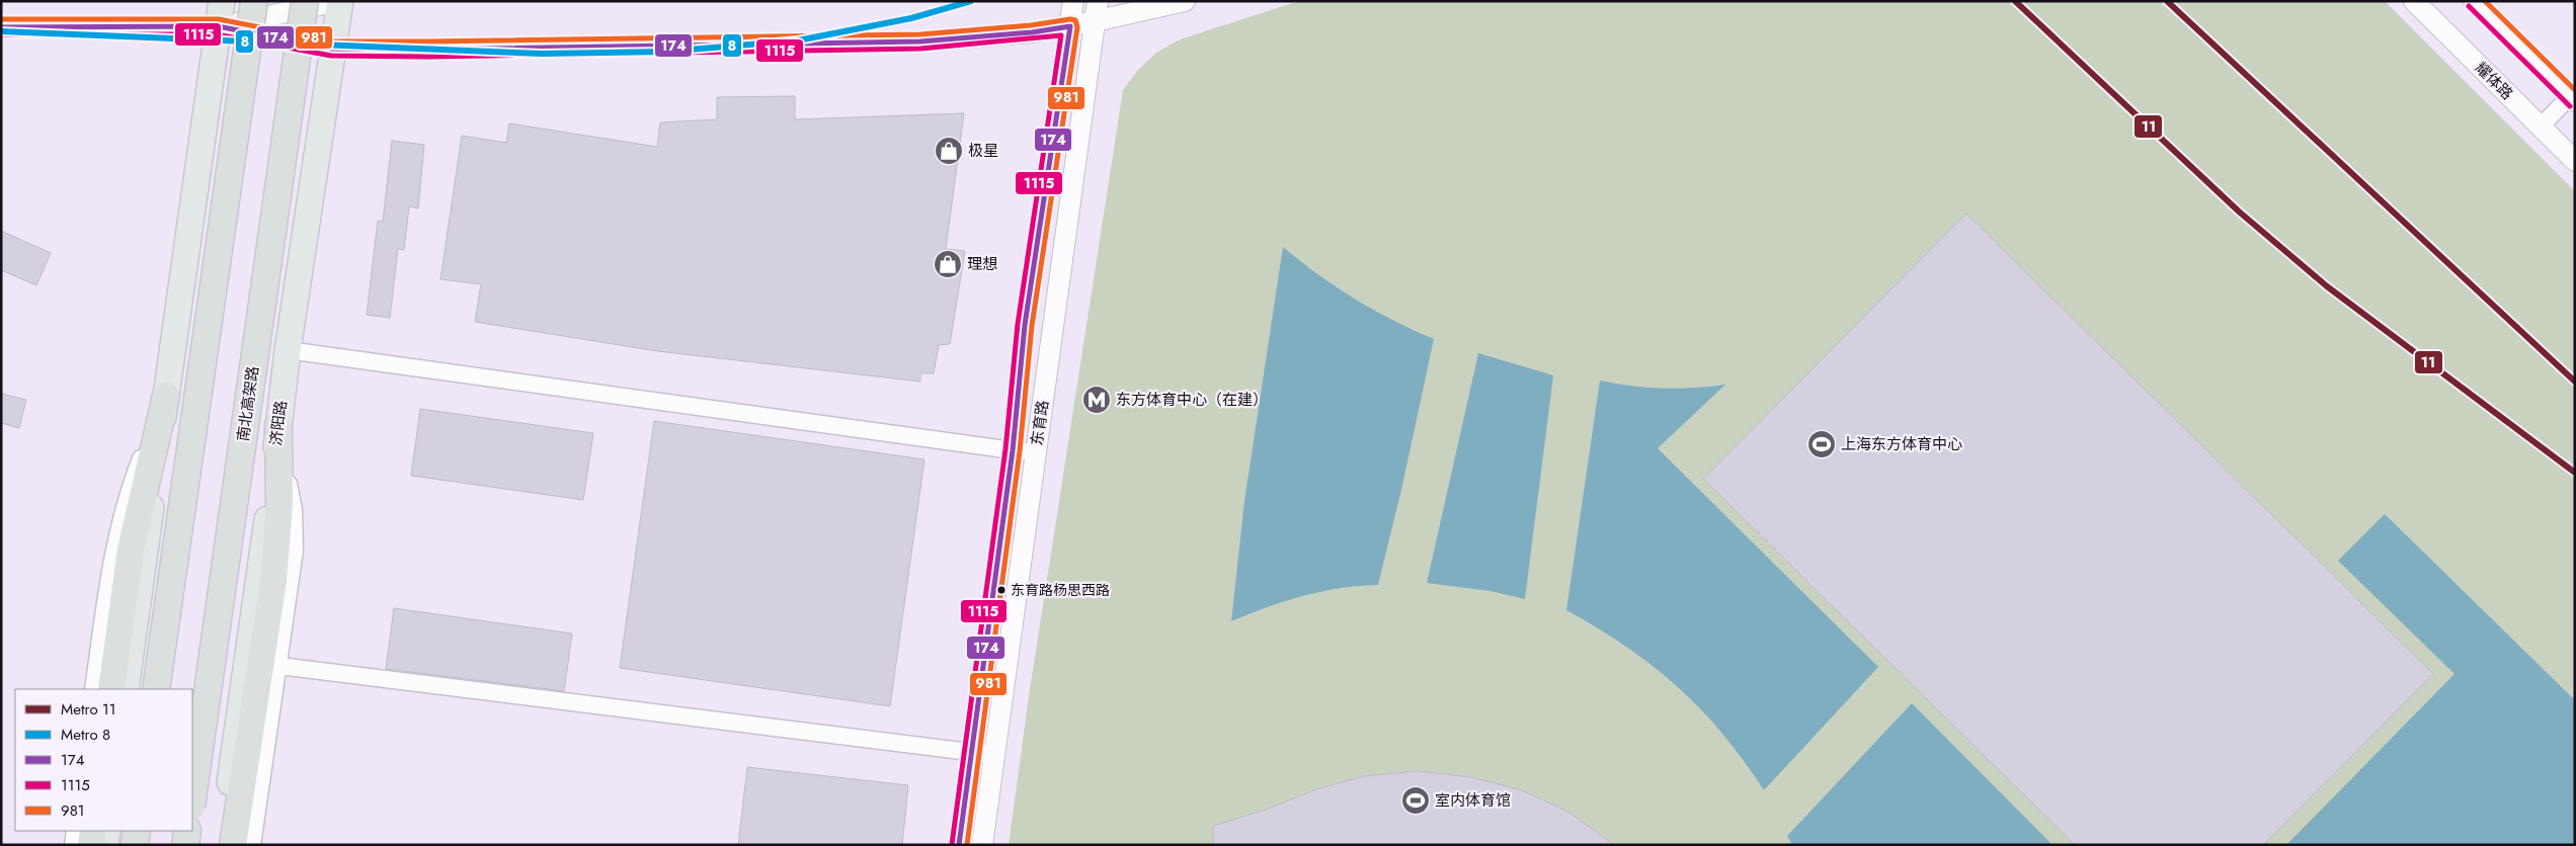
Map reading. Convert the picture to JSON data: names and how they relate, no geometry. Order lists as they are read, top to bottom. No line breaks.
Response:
{"streets":{"highway":["南北高架路"],"main road":["济阳路"],"street":["耀体路","东育路"]},"places":{"shop":["极星","理想"],"metro station":["东方体育中心（在建）"],"sports":["上海东方体育中心","室内体育馆"],"other":["东育路杨思西路"]},"lines":["metro line 11","metro line 8","transit line 981","transit line 1115","transit line 174"],"legend":["Metro 11","Metro 8","174","1115","981"]}
